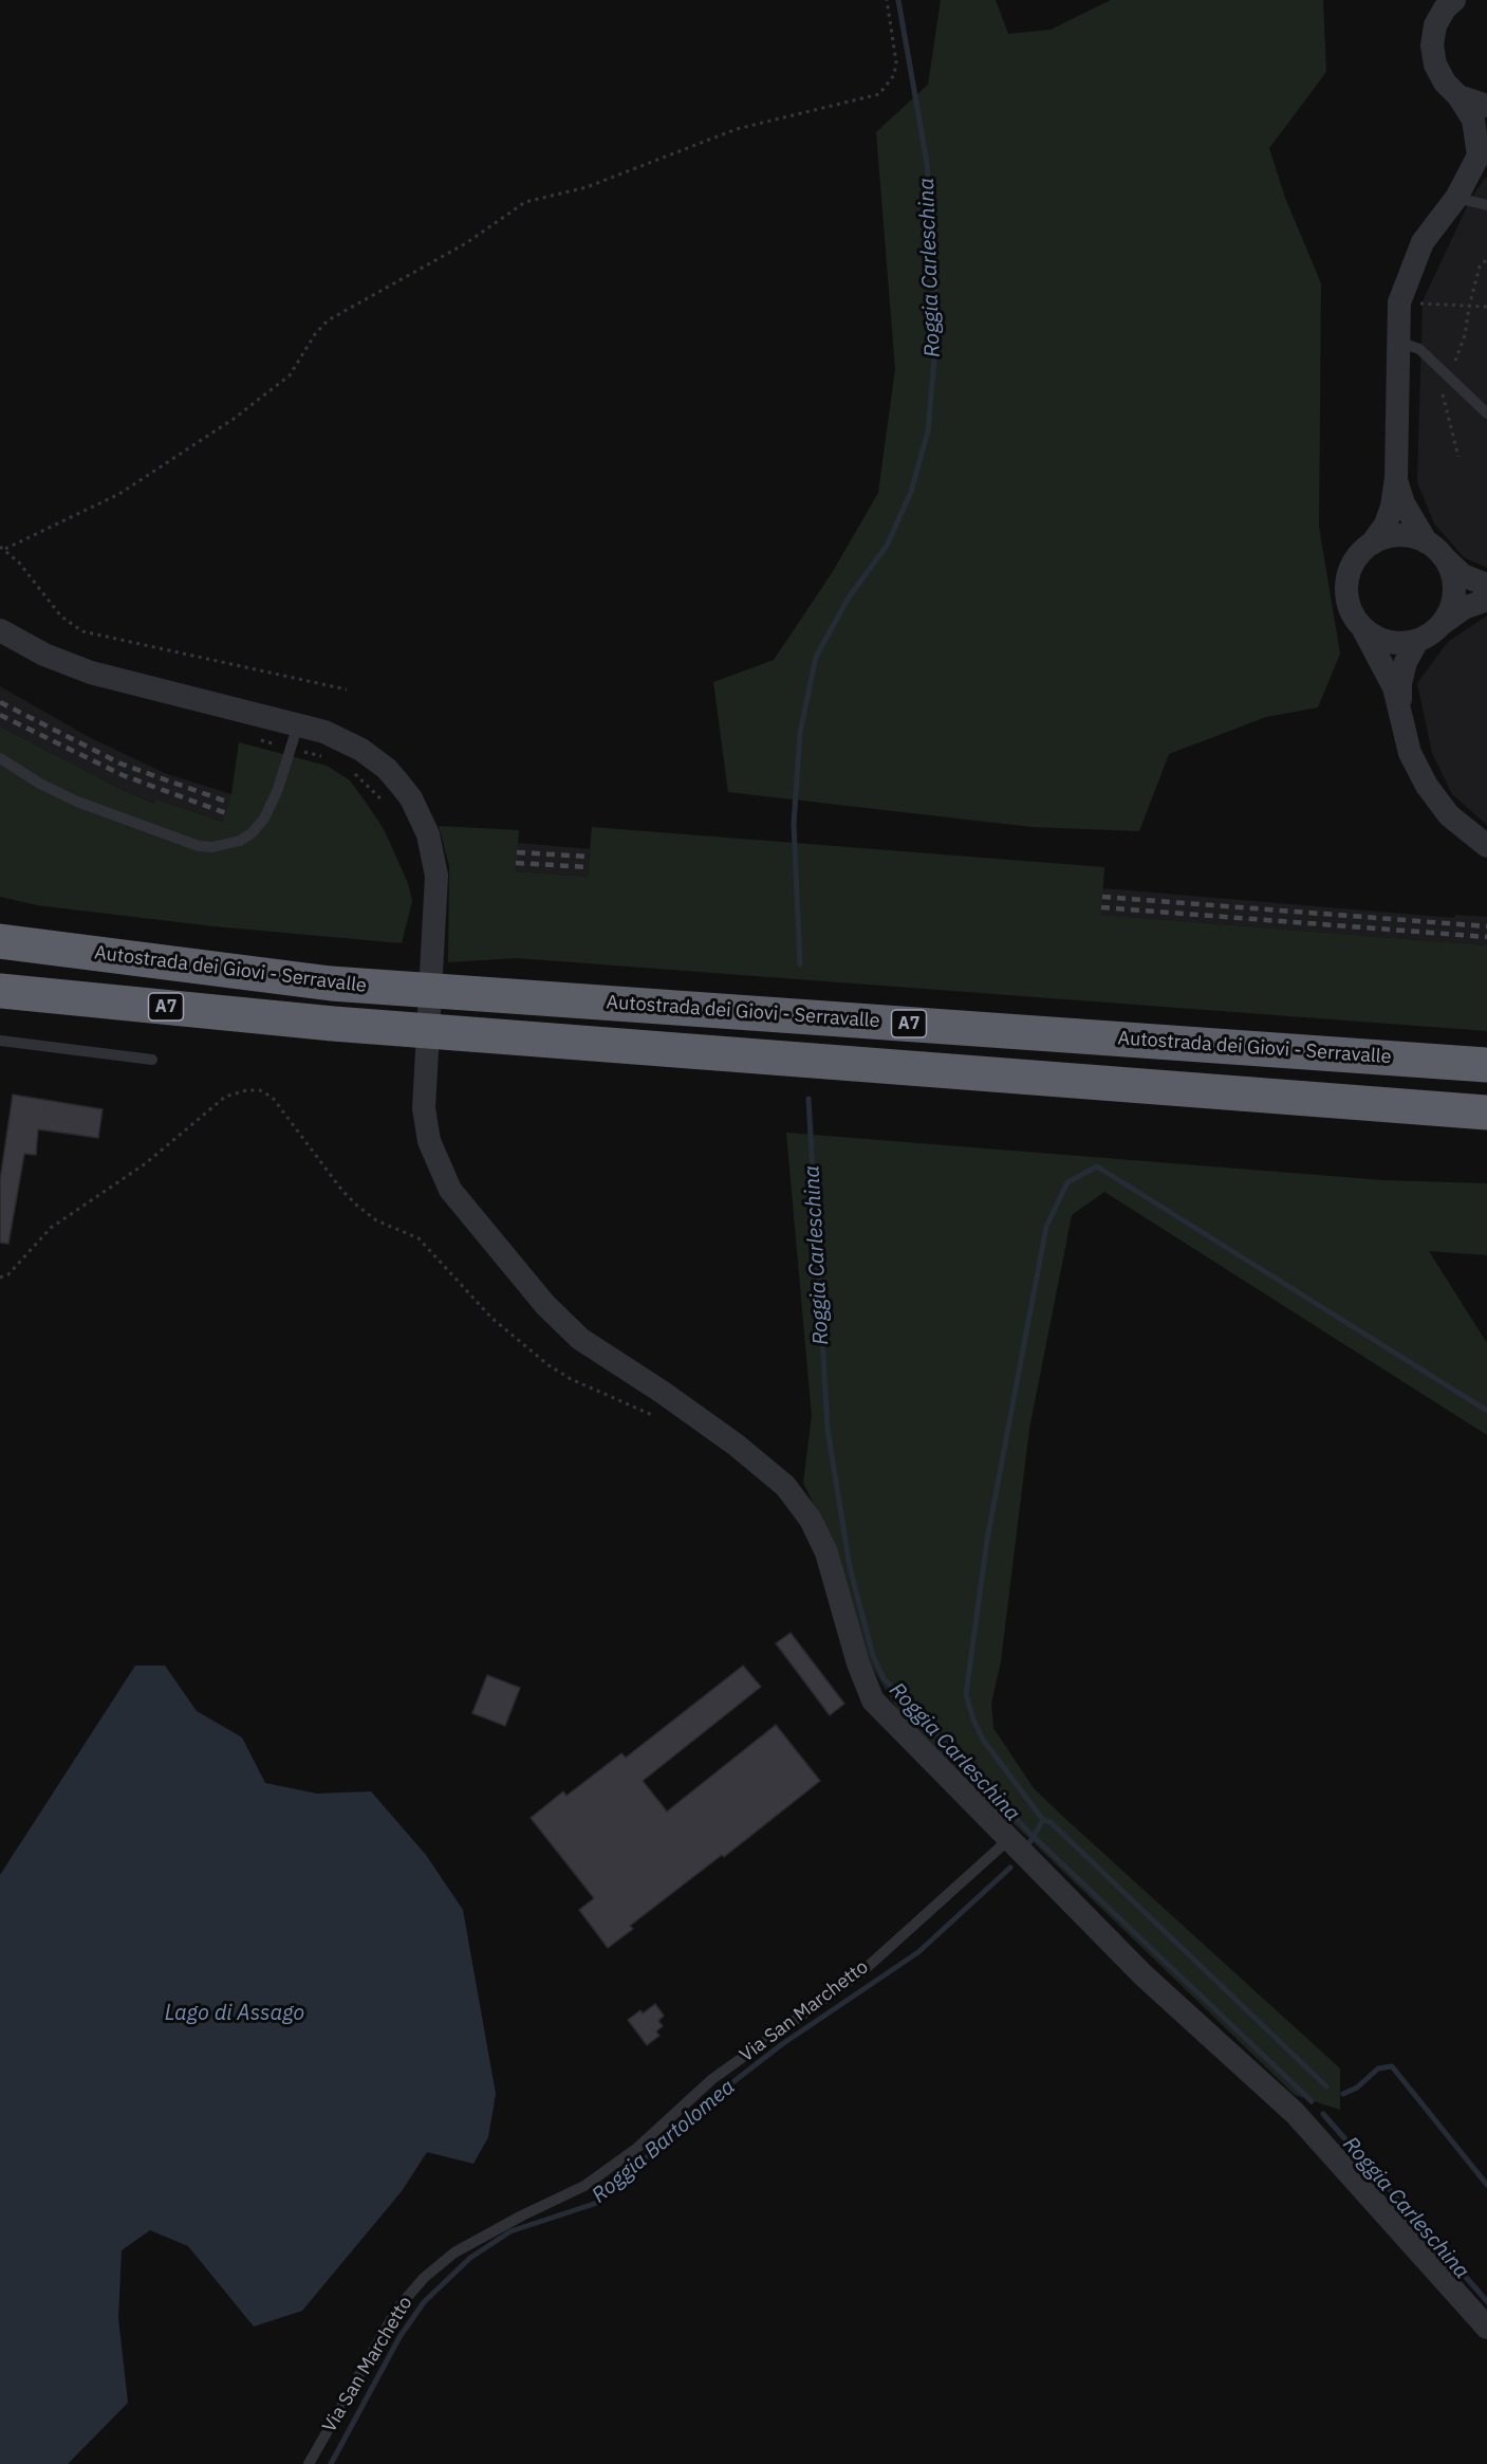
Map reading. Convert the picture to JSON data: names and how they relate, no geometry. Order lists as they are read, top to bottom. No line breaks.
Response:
{"streets":{"highway":["Autostrada dei Giovi - Serravalle","A7"],"lane":["Via San Marchetto"]},"water":["Roggia Carleschina","Lago di Assago","Roggia Bartolomea"]}
